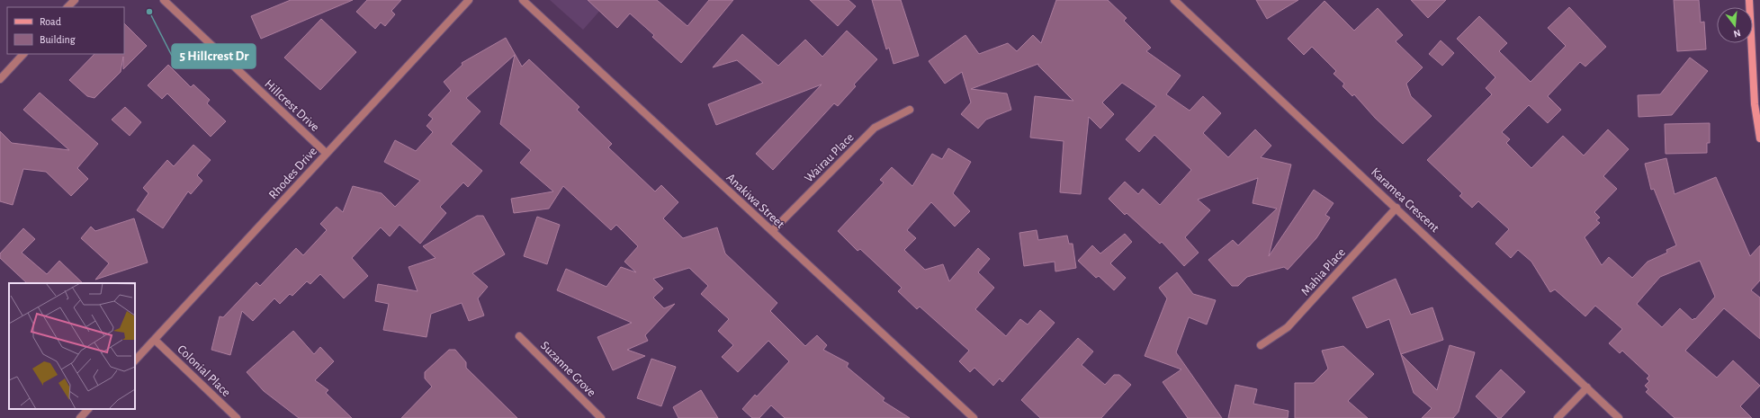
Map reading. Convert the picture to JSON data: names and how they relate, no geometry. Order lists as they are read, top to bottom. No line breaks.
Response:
{"streets":{"street":["Hillcrest Drive","Wairau Place","Rhodes Drive","Karamea Crescent","Anakiwa Street","Mahia Place","Suzanne Grove","Colonial Place"]},"crossings":[["Hillcrest Drive","Rhodes Drive"],["Wairau Place","Anakiwa Street"],["Rhodes Drive","Colonial Place"],["Karamea Crescent","Mahia Place"]],"places":["5 Hillcrest Dr"],"legend":["Road","Building"],"north":"bottom"}
